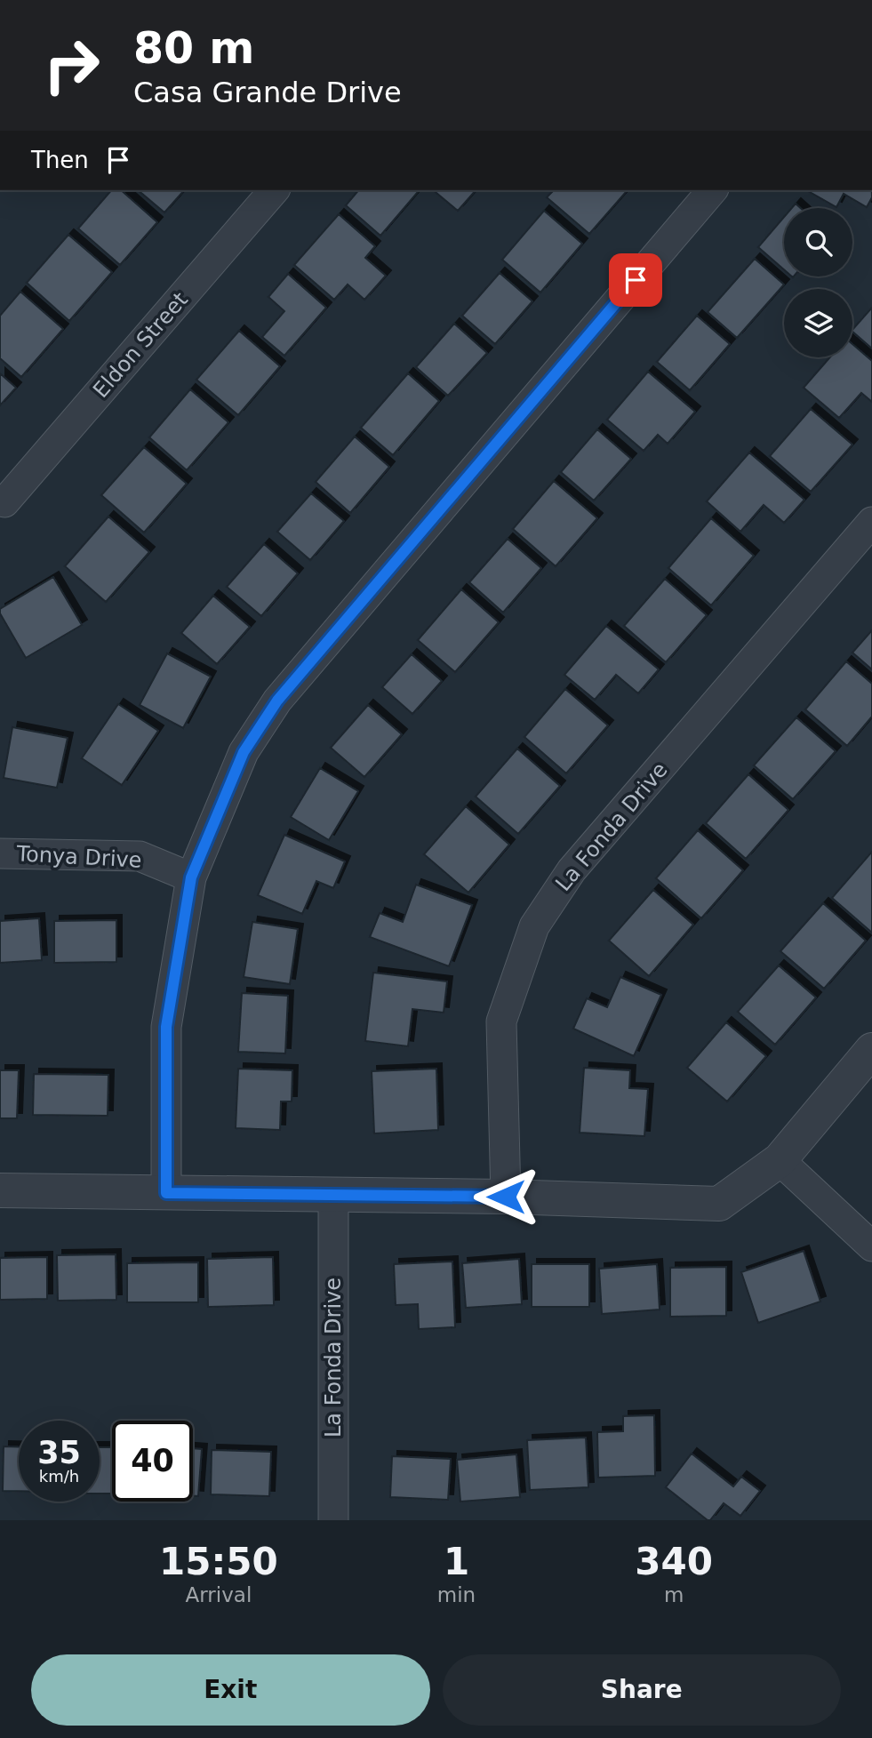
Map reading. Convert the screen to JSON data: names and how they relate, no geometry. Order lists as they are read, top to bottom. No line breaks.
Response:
{"streets":{"street":["Eldon Street","La Fonda Drive","Tonya Drive"]},"page":{"turn":["80 m","Casa Grande Drive"],"then":"Then","speed":"35 km/h","limit":"40","eta":["15:50","Arrival","1","min","340","m"],"buttons":["Exit","Share"]}}
